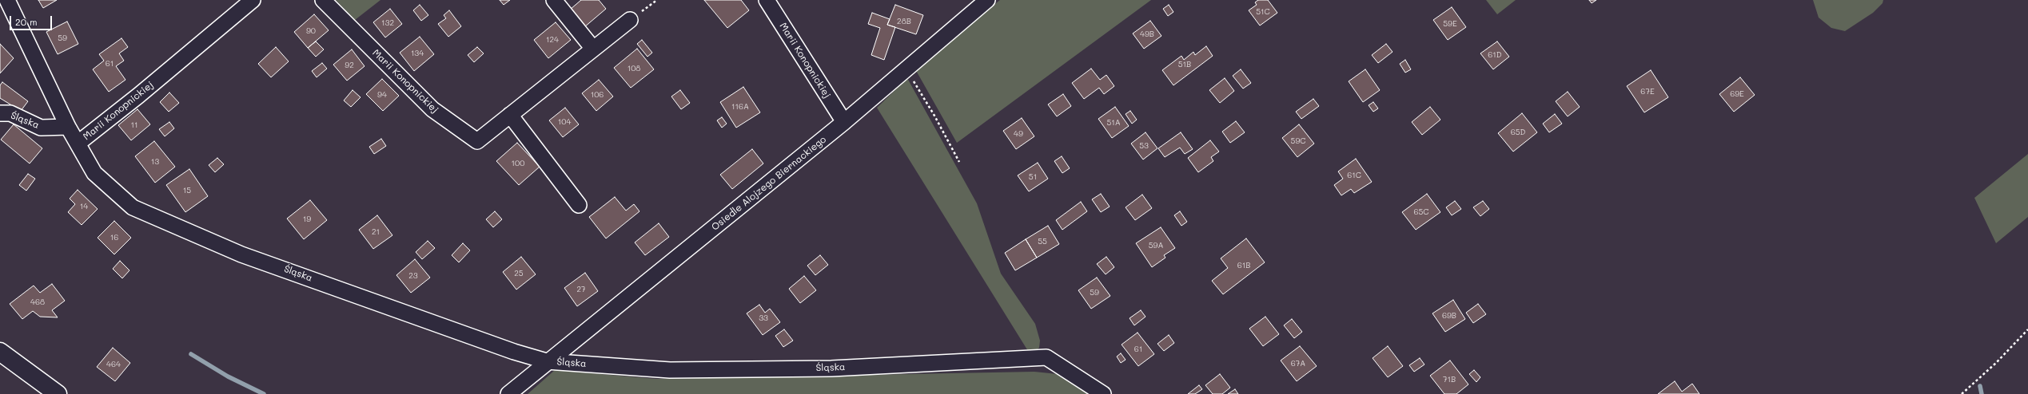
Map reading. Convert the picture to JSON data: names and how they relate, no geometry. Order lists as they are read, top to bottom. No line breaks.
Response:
{"streets":{"street":["Marii Konopnickiej","Śląska","Osiedle Alojzego Biernackiego"]},"crossings":[["Marii Konopnickiej","Śląska"],["Marii Konopnickiej","Osiedle Alojzego Biernackiego"],["Śląska","Osiedle Alojzego Biernackiego"]],"house_numbers":["51C","28B","132","59E","90","49B","59","124","134","61D","61","51B","92","108","67E","69E","94","106","116A","104","51A","11","65D","49","59C","53","13","100","61C","51","15","14","65C","19","21","16","55","59A","61B","25","23","27","59","468","69B","33","61","67A","464","71B"],"scale_bar":"20 m"}
